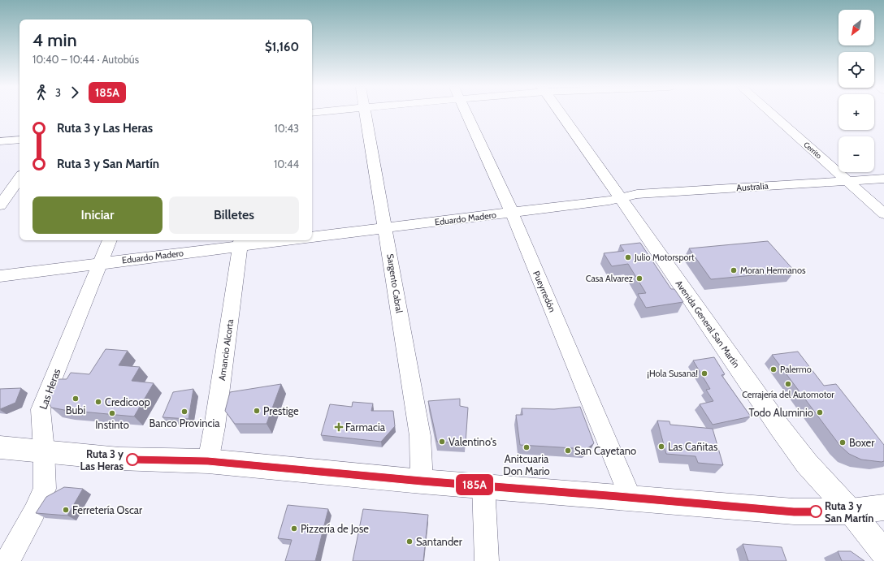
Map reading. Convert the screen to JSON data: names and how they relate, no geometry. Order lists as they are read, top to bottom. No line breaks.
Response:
{"streets":{"main road":["Avenida General San Martín"],"street":["Cerrito","Australia","Eduardo Madero","Sargento Cabral","Pueyrredón","Amancio Alcorta","Las Heras"]},"crossings":[["Cerrito","Australia"],["Australia","Eduardo Madero"],["Australia","Avenida General San Martín"],["Eduardo Madero","Sargento Cabral"],["Eduardo Madero","Pueyrredón"],["Eduardo Madero","Avenida General San Martín"],["Eduardo Madero","Amancio Alcorta"],["Eduardo Madero","Las Heras"]],"places":{"other":["Julio Motorsport","Moran Hermanos","Casa Alvarez","Palermo","¡Hola Susana!","Cerrajería del Automotor","Bubi","Credicoop","Prestige","Banco Provincia","Todo Aluminio","Instinto","Valentino's","Boxer","Las Cañitas","Anitcuaria Don Mario","San Cayetano","Ruta 3 y Las Heras","Ferretería Oscar","Ruta 3 y San Martín","Pizzería de Jose","Santander"],"health":["Farmacia"]},"lines":["bus line 185A"],"north":"bottom left","page":{"on_map":"185A","map_buttons":["+","−"],"heading":["4 min","10:40 – 10:44 · Autobús","$1,160"],"legs":["3","185A"],"list":[{"name":"Ruta 3 y Las Heras","value":"10:43"},{"name":"Ruta 3 y San Martín","value":"10:44"}],"buttons":["Iniciar","Billetes"]}}
